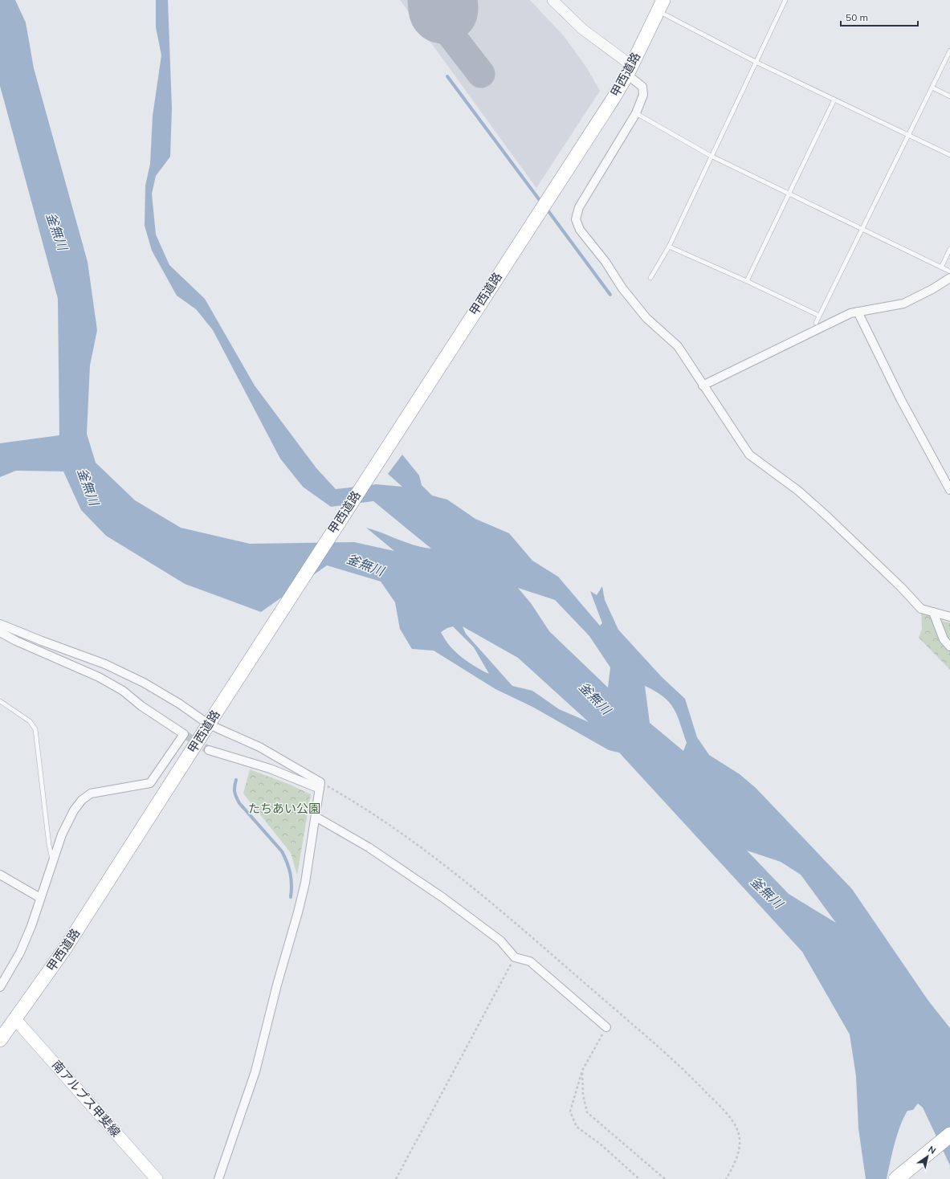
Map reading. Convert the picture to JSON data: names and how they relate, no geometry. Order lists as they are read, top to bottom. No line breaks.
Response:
{"streets":{"highway":["甲西道路"],"main road":["南アルプス甲斐線"]},"crossings":[["甲西道路","南アルプス甲斐線"]],"water":["釜無川"],"parks":["たちあい公園"],"scale_bar":"50 m","north":"top right"}
